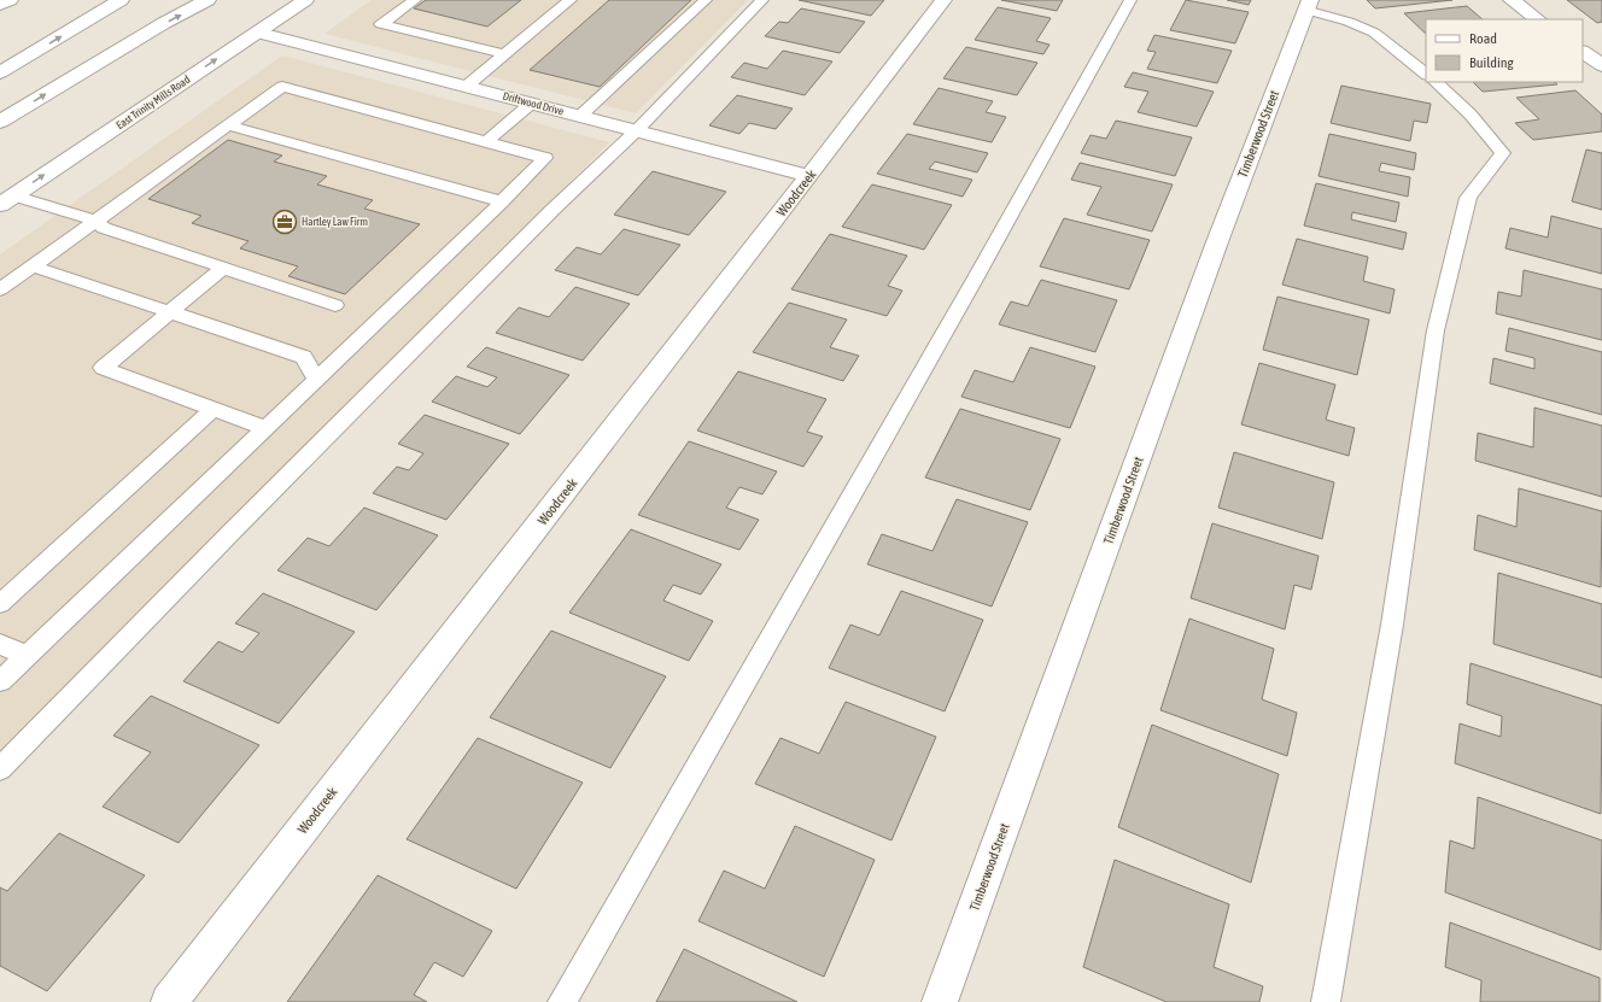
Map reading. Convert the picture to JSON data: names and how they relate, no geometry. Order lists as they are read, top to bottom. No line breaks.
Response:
{"streets":{"main road":["East Trinity Mills Road","Driftwood Drive","Timberwood Street","Woodcreek"]},"crossings":[["East Trinity Mills Road","Driftwood Drive"],["Driftwood Drive","Woodcreek"]],"places":{"office":["Hartley Law Firm"]},"legend":["Road","Building"]}
